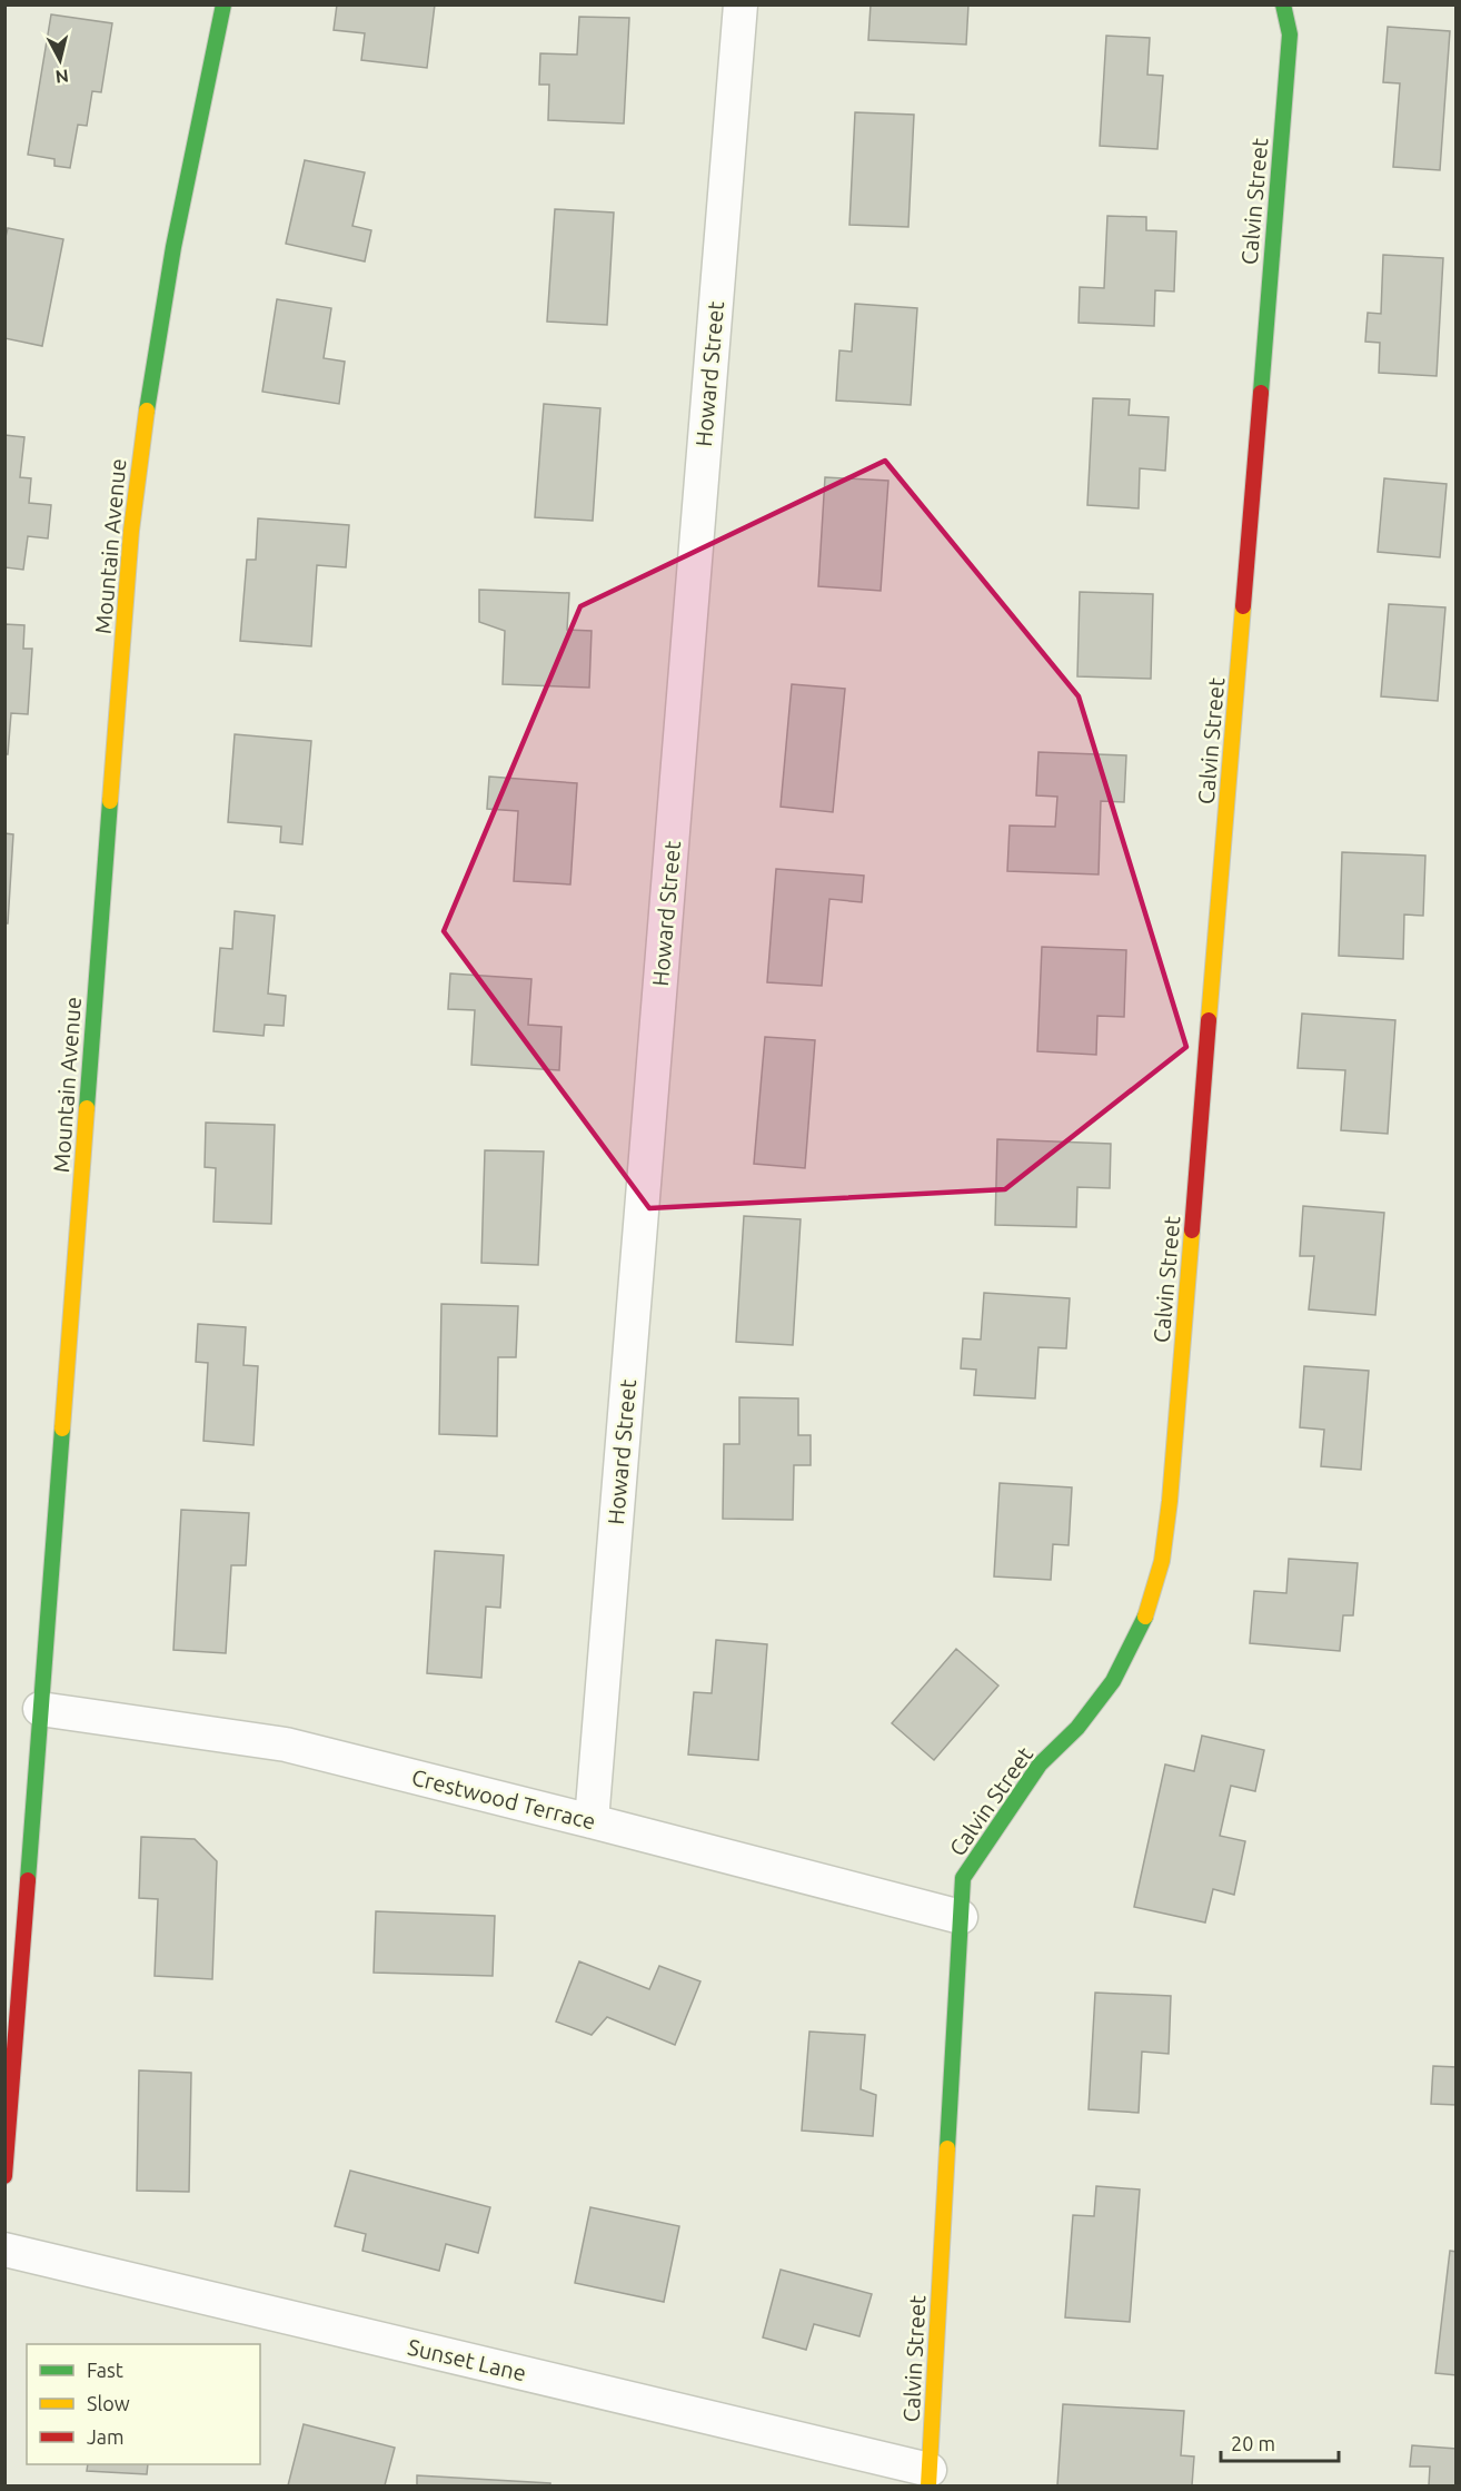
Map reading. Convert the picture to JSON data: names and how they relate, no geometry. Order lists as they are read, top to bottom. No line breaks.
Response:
{"streets":{"street":["Calvin Street","Howard Street","Mountain Avenue","Crestwood Terrace","Sunset Lane"]},"crossings":[["Calvin Street","Crestwood Terrace"],["Calvin Street","Sunset Lane"],["Howard Street","Crestwood Terrace"],["Mountain Avenue","Crestwood Terrace"]],"legend":["Fast","Slow","Jam"],"scale_bar":"20 m","north":"bottom"}
